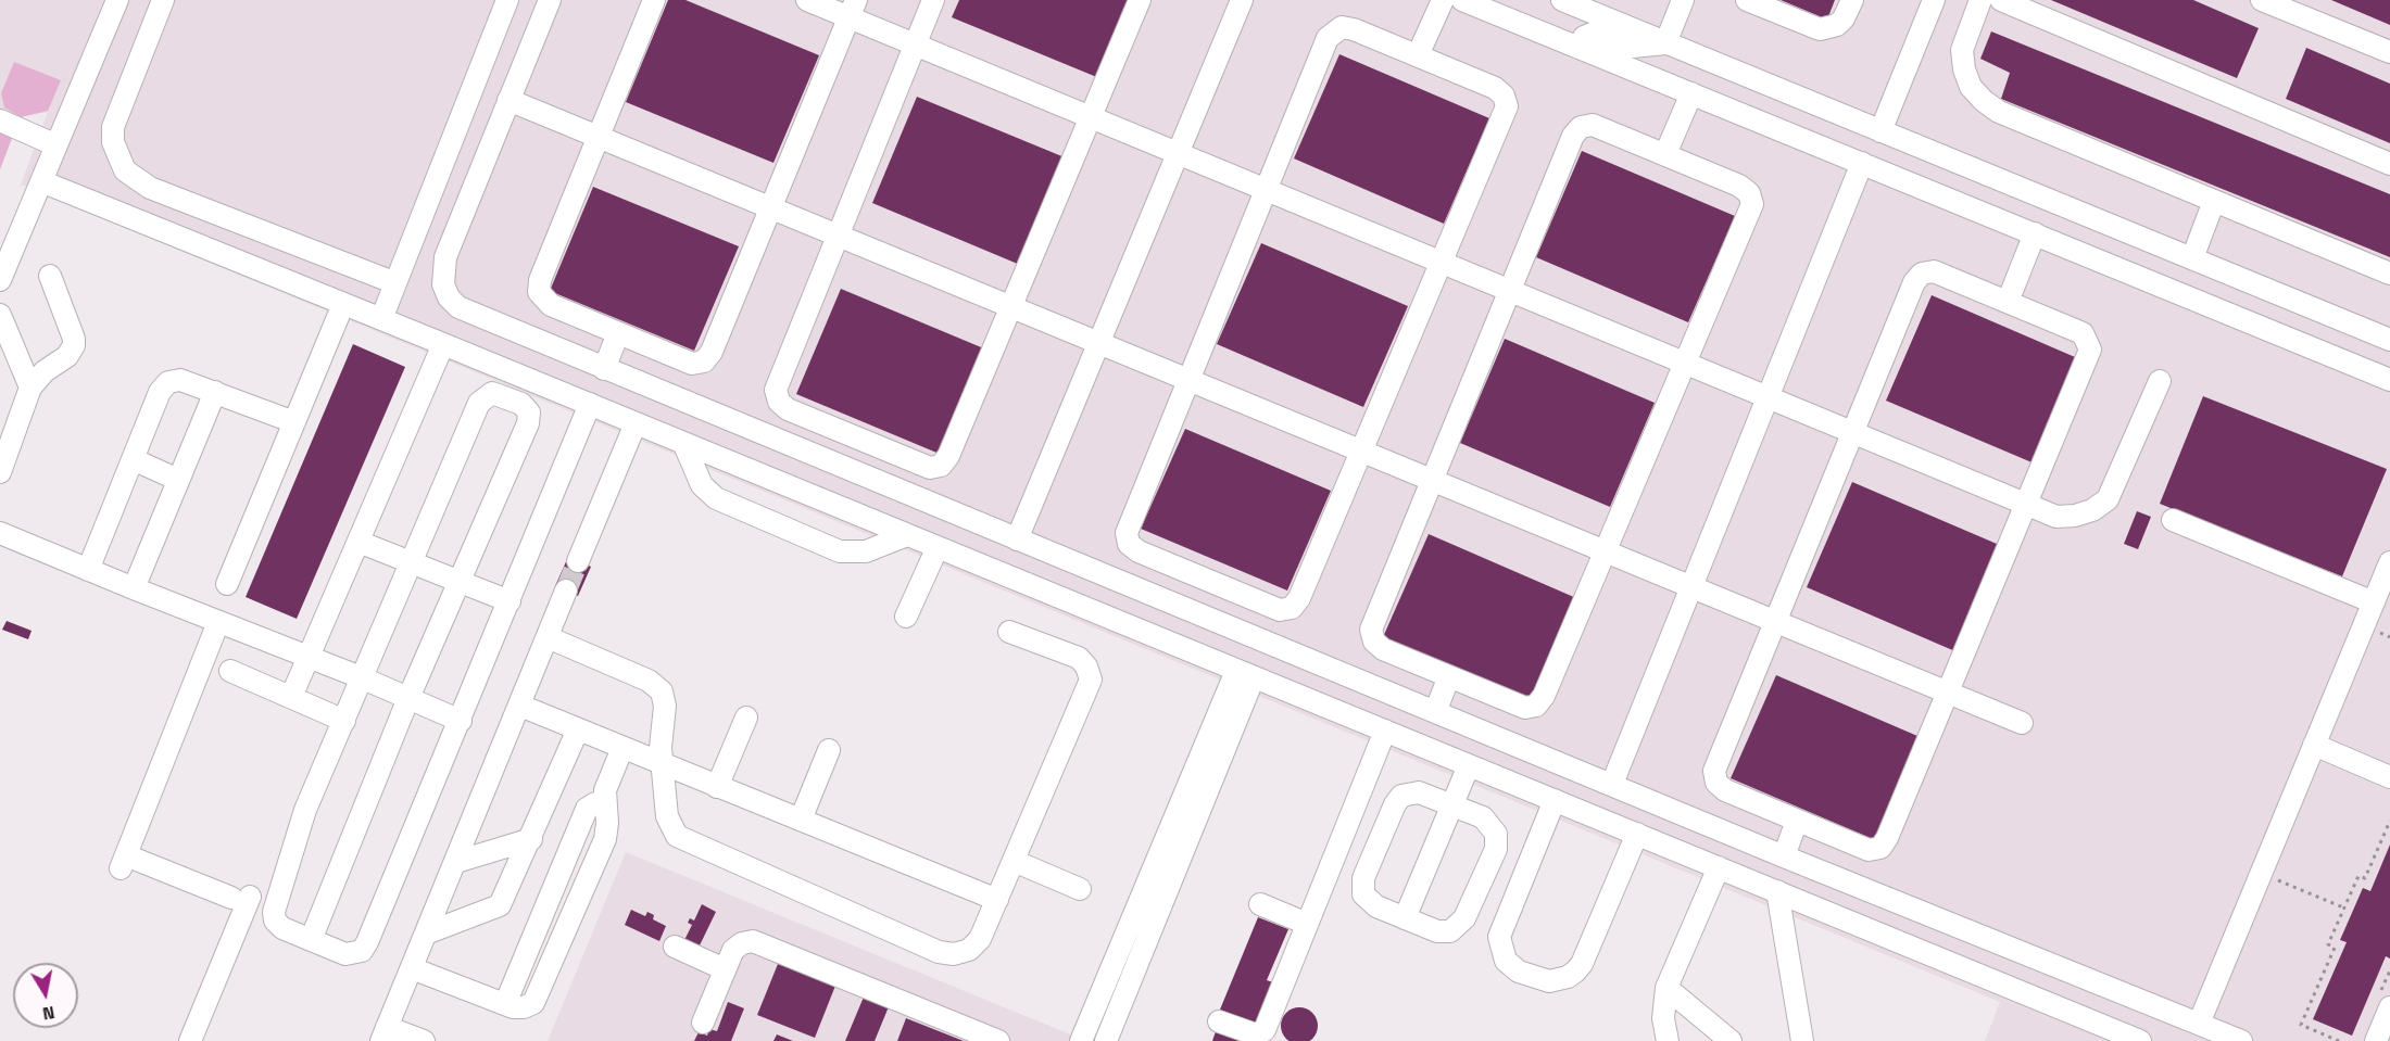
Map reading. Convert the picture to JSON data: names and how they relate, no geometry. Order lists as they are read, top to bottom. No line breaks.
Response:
{"north":"bottom"}
